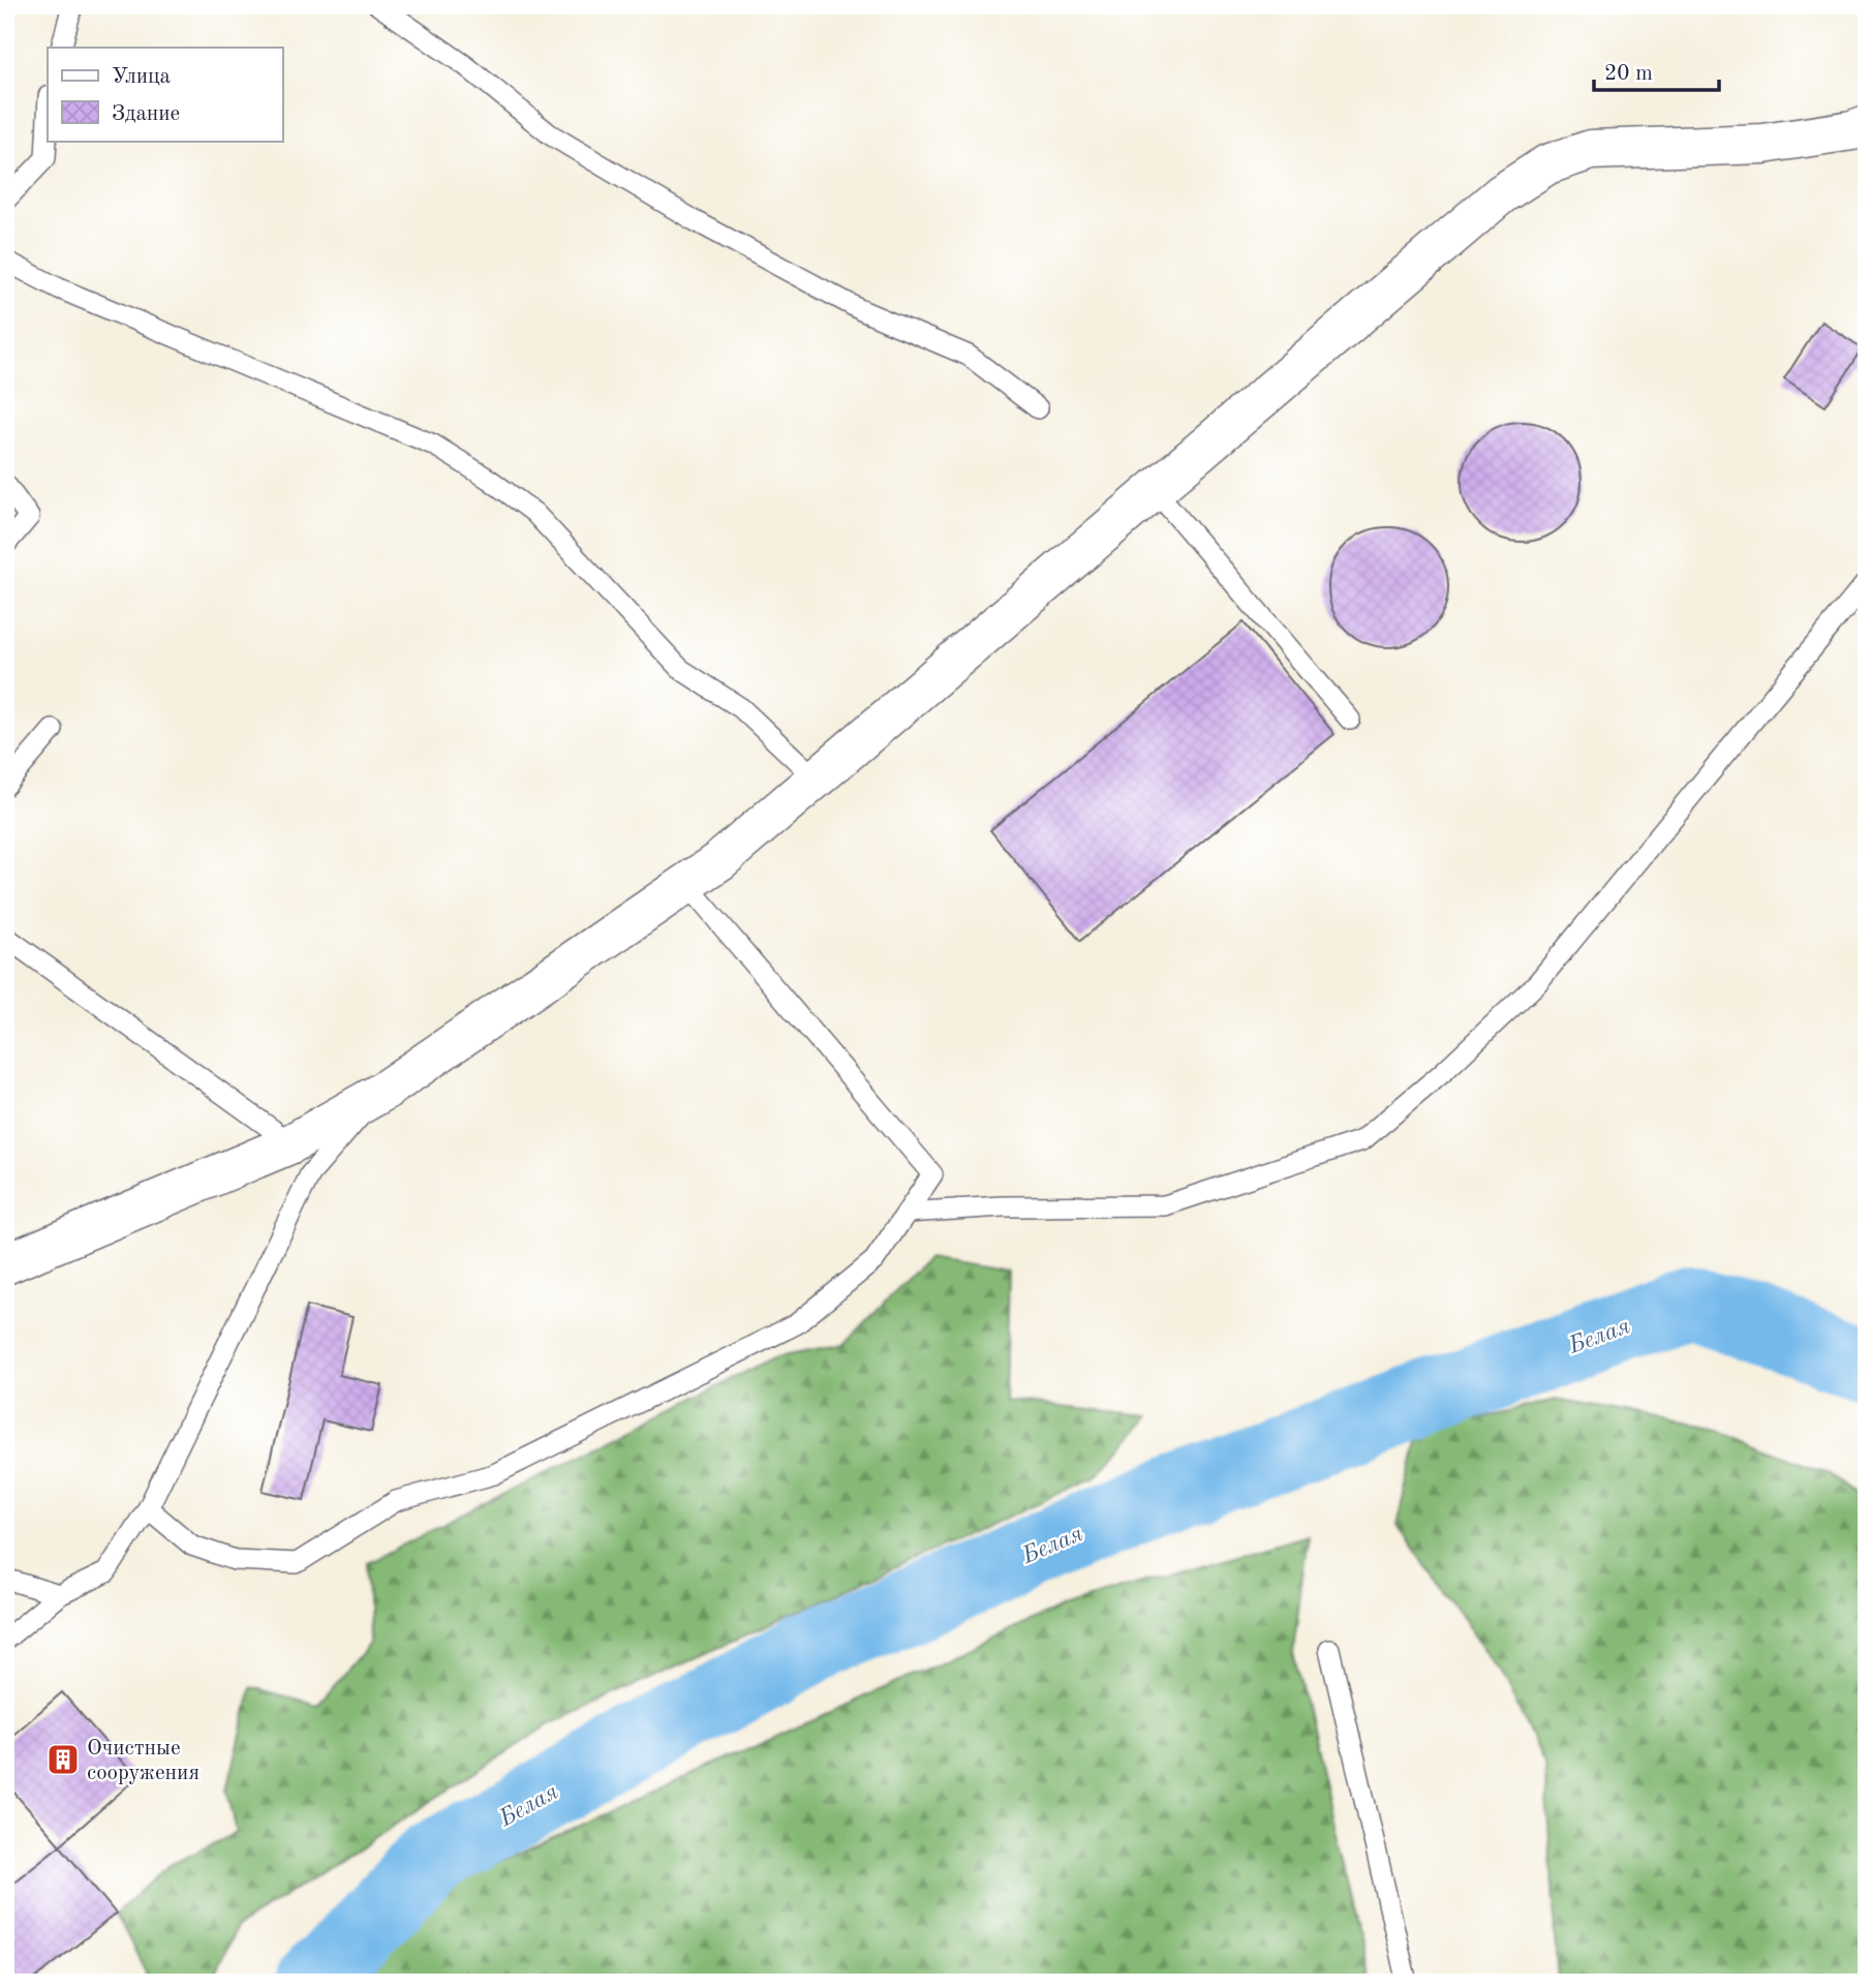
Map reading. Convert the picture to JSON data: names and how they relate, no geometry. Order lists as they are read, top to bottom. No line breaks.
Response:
{"water":["Белая"],"places":{"building":["Очистные сооружения"]},"legend":["Улица","Здание"],"scale_bar":"20 m"}
